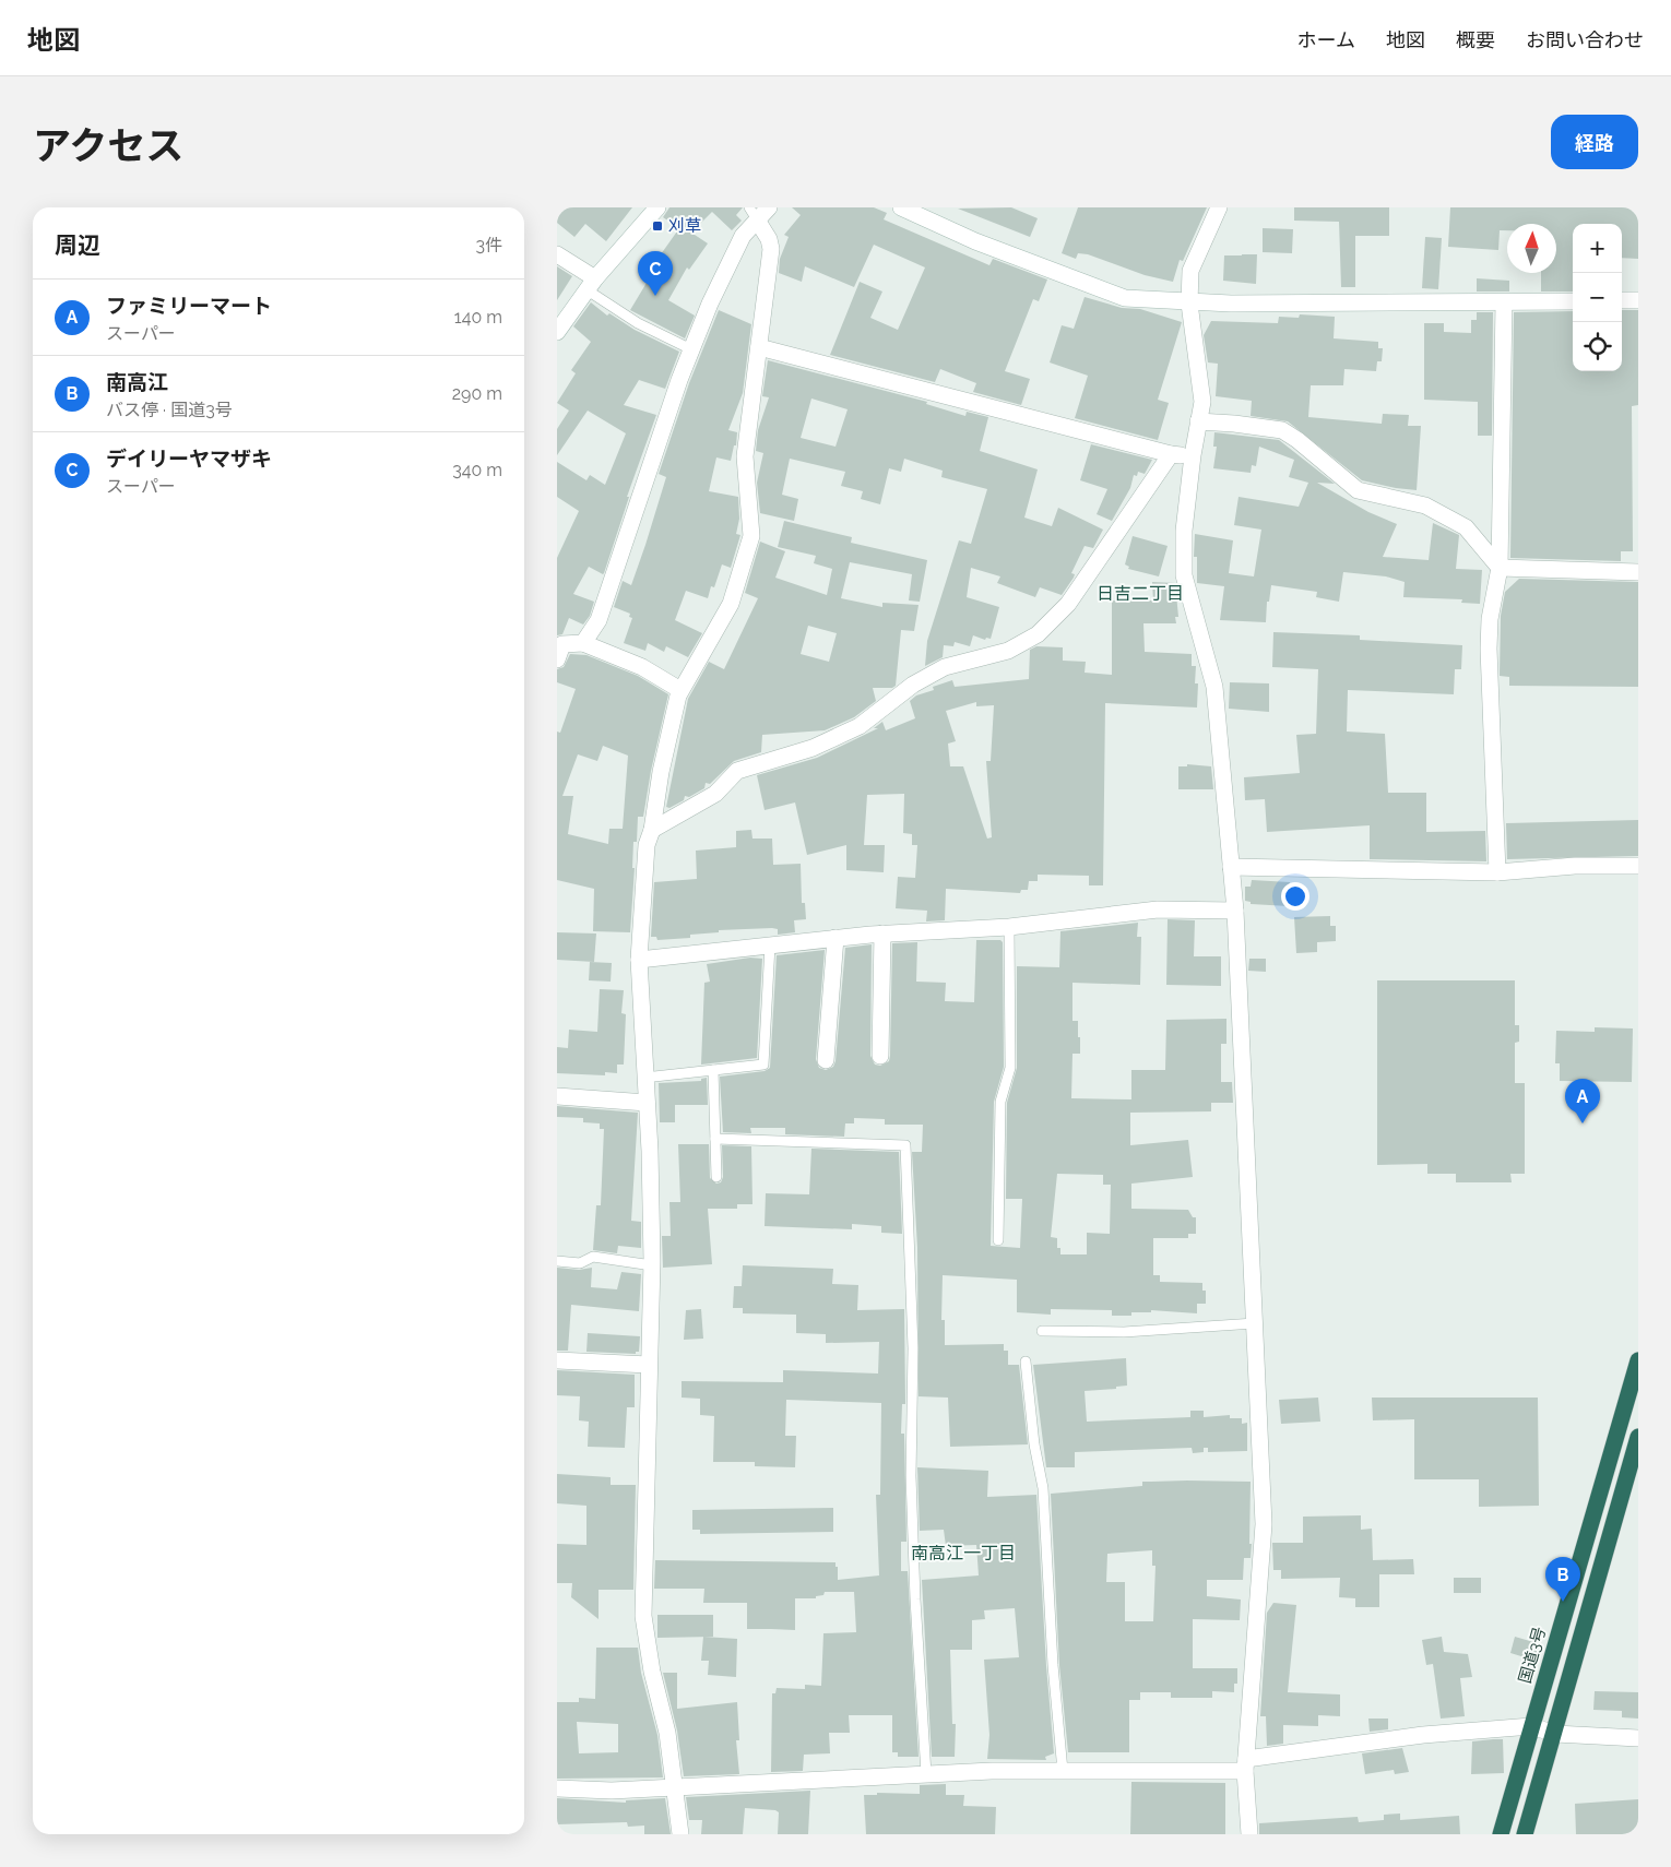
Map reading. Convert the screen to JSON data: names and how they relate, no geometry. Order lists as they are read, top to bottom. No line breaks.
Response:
{"streets":{"highway":["国道3号"]},"districts":["日吉二丁目","南高江一丁目"],"places":{"transit":["刈草"]},"north":"top","page":{"header":"地図","nav":["ホーム","地図","概要","お問い合わせ"],"title":"アクセス","buttons":"経路","heading":["周辺","3件"],"map_buttons":["+","−"],"pins":["C","A","B"],"list":[{"mark":"A","name":"ファミリーマート","note":"スーパー","value":"140 m"},{"mark":"B","name":"南高江","note":"バス停 · 国道3号","value":"290 m"},{"mark":"C","name":"デイリーヤマザキ","note":"スーパー","value":"340 m"}]}}
